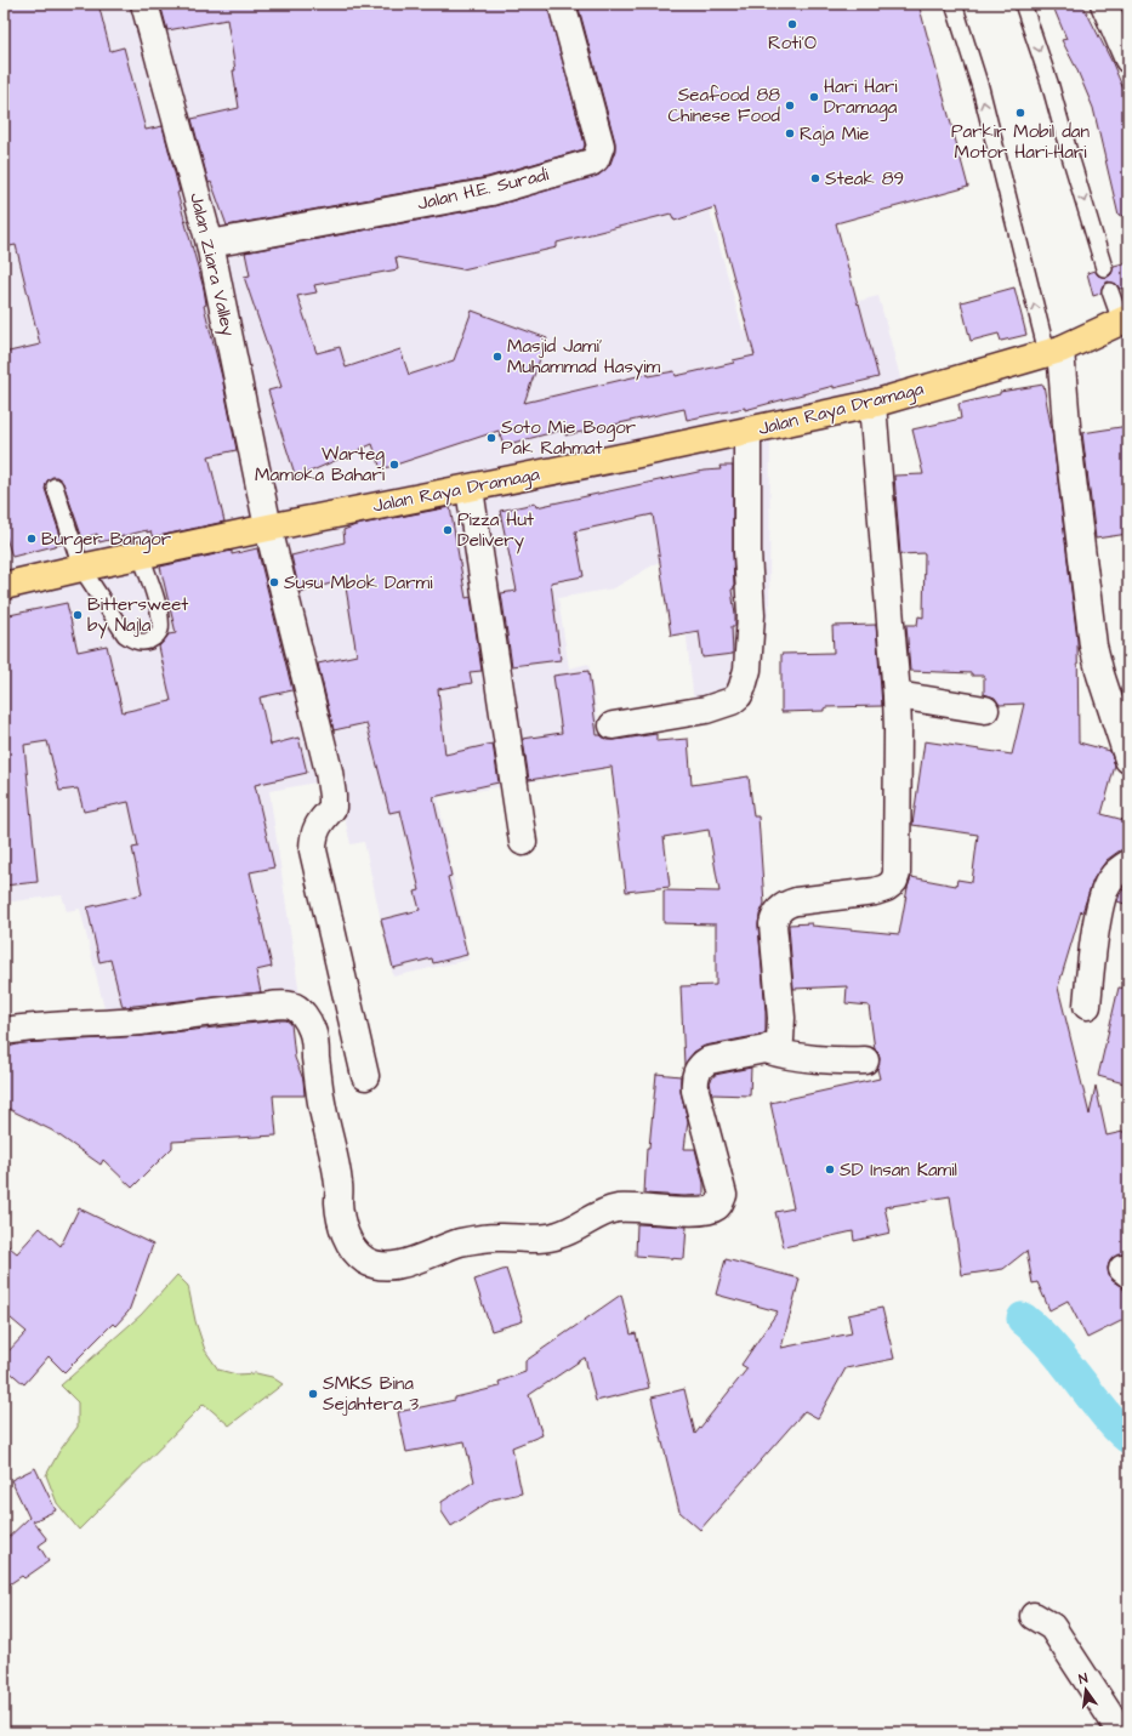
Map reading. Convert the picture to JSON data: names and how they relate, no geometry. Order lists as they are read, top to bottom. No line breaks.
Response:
{"streets":{"highway":["Jalan Raya Dramaga"],"street":["Jalan H.E. Suradi","Jalan Ziara Valley"]},"crossings":[["Jalan H.E. Suradi","Jalan Ziara Valley"],["Jalan Ziara Valley","Jalan Raya Dramaga"]],"places":["Roti'O","Hari Hari Dramaga","Seafood 88 Chinese Food","Parkir Mobil dan Motor Hari-Hari","Raja Mie","Steak 89","Masjid Jami' Muhammad Hasyim","Soto Mie Bogor Pak Rahmat","Warteg Mamoka Bahari","Pizza Hut Delivery","Burger Bangor","Susu Mbok Darmi","Bittersweet by Najla","SD Insan Kamil","SMKS Bina Sejahtera 3"],"north":"top"}
